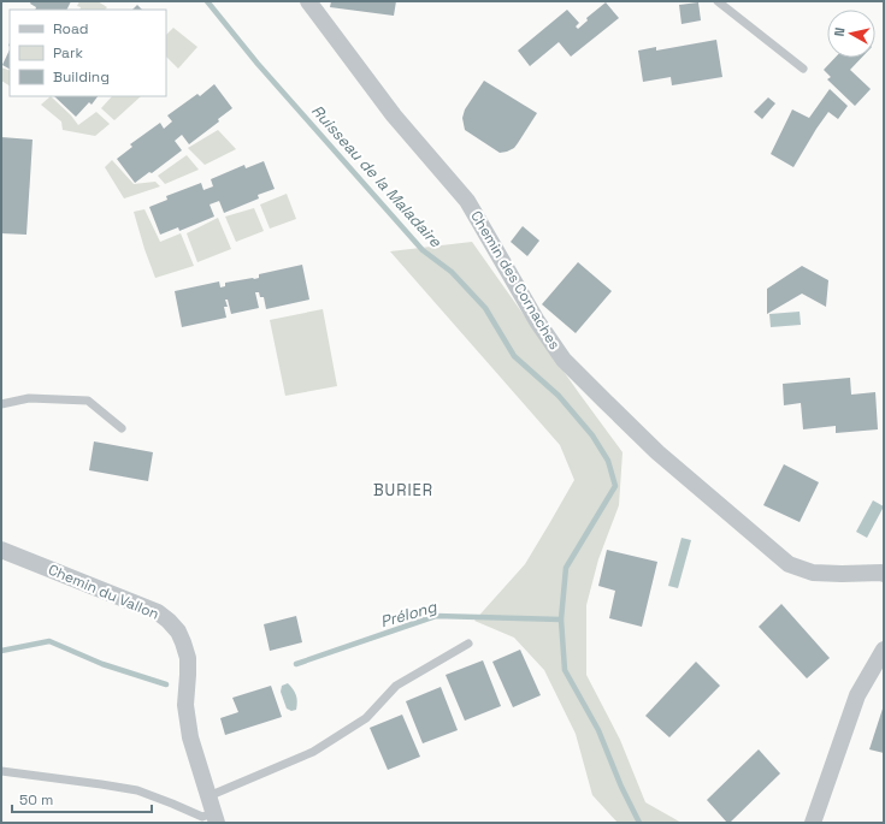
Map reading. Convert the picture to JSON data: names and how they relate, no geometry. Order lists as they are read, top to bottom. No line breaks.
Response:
{"streets":{"street":["Chemin des Cornaches","Chemin du Vallon"]},"districts":["BURIER"],"water":["Ruisseau de la Maladaire","Prélong"],"legend":["Road","Park","Building"],"scale_bar":"50 m","north":"left"}
